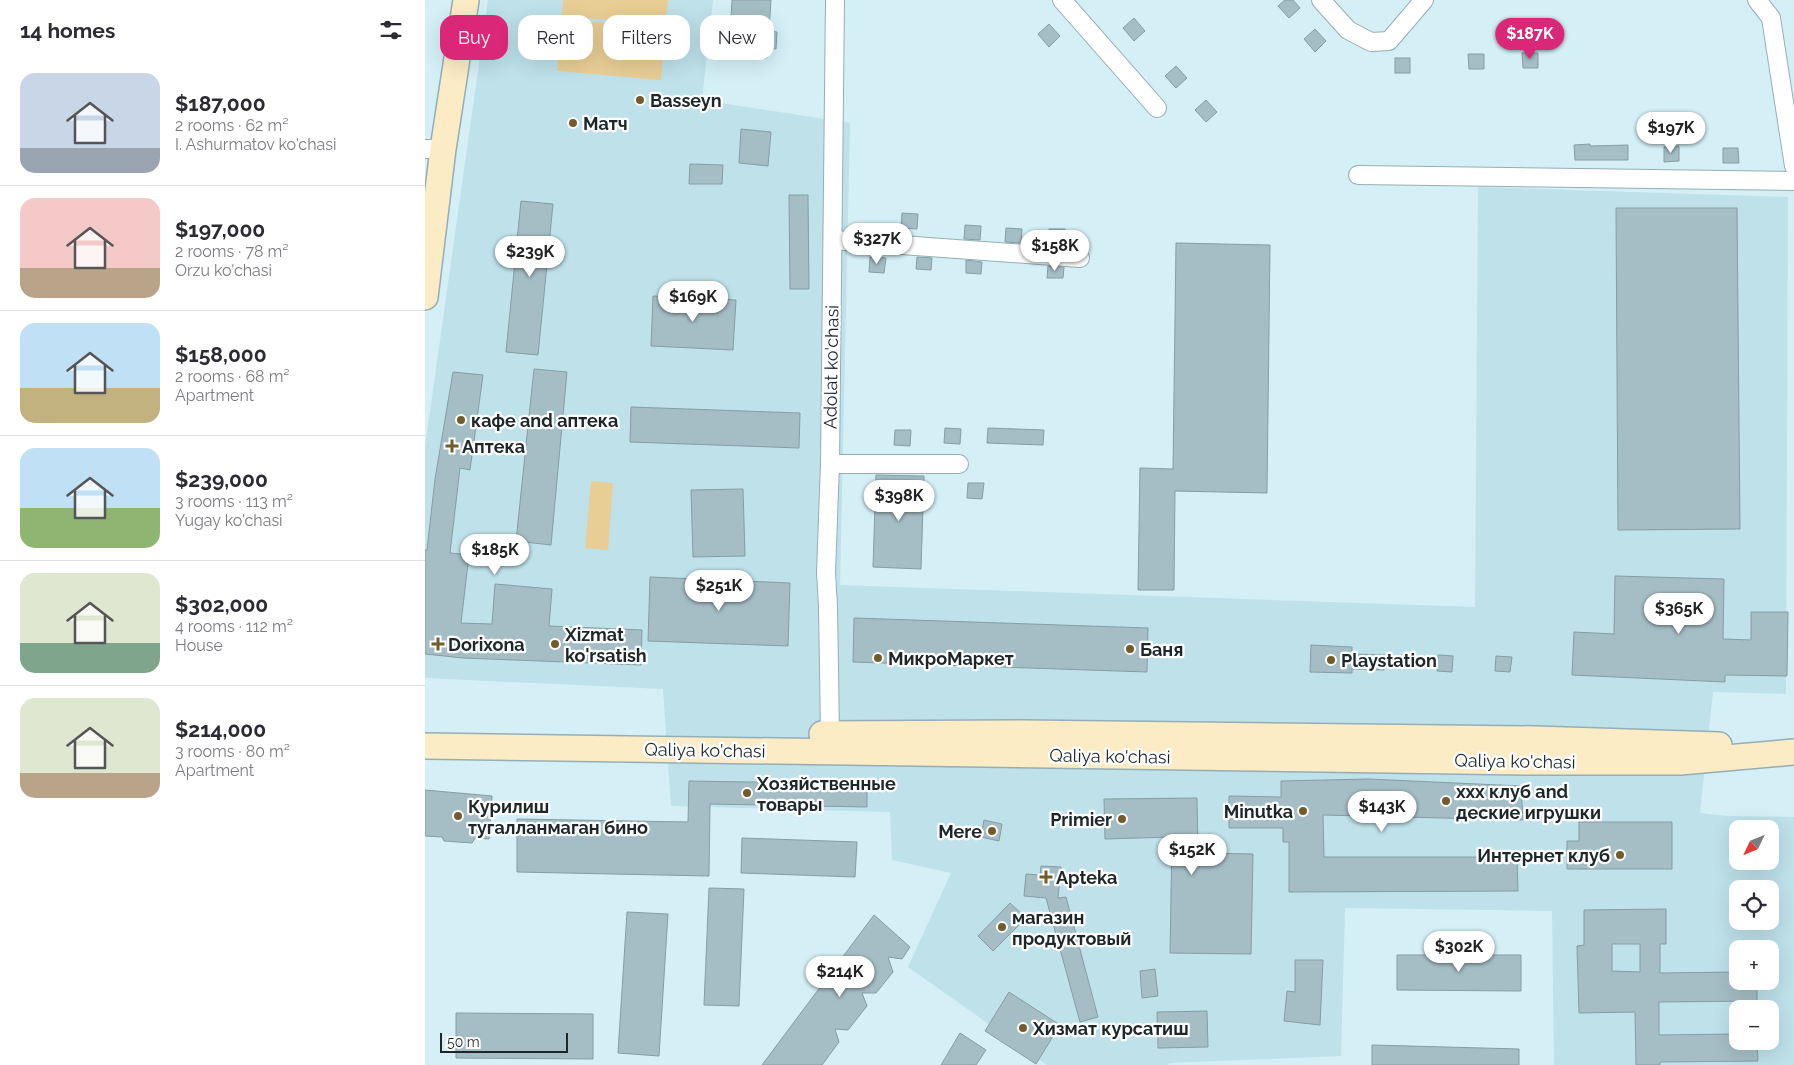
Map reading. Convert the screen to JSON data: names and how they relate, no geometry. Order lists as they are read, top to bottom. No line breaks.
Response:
{"streets":{"main road":["Qaliya ko'chasi"],"street":["Adolat ko'chasi"]},"crossings":[["Adolat ko'chasi","Qaliya ko'chasi"]],"places":{"other":["Basseyn","Матч","кафе and аптека","Xizmat ko'rsatish","Баня","МикроМаркет","Playstation","Хозяйственные товары","ххх клуб and деские игрушки","Minutka","Курилиш тугалланмаган бино","Primier","Mere","Интернет клуб","магазин продуктовый","Хизмат курсатиш"],"health":["Аптека","Dorixona","Apteka"]},"scale_bar":"50 m","north":"bottom left","page":{"heading":"14 homes","chip":["Buy","Rent","Filters","New"],"price":["$187K","$197K","$327K","$158K","$239K","$169K","$398K","$185K","$251K","$365K","$143K","$152K","$302K","$214K"],"list":[{"name":"$187,000","note":"2 rooms · 62 m² · I. Ashurmatov ko'chasi"},{"name":"$197,000","note":"2 rooms · 78 m² · Orzu ko'chasi"},{"name":"$158,000","note":"2 rooms · 68 m² · Apartment"},{"name":"$239,000","note":"3 rooms · 113 m² · Yugay ko'chasi"},{"name":"$302,000","note":"4 rooms · 112 m² · House"},{"name":"$214,000","note":"3 rooms · 80 m² · Apartment"}],"map_buttons":["+","−"],"scale":"50 m"}}
